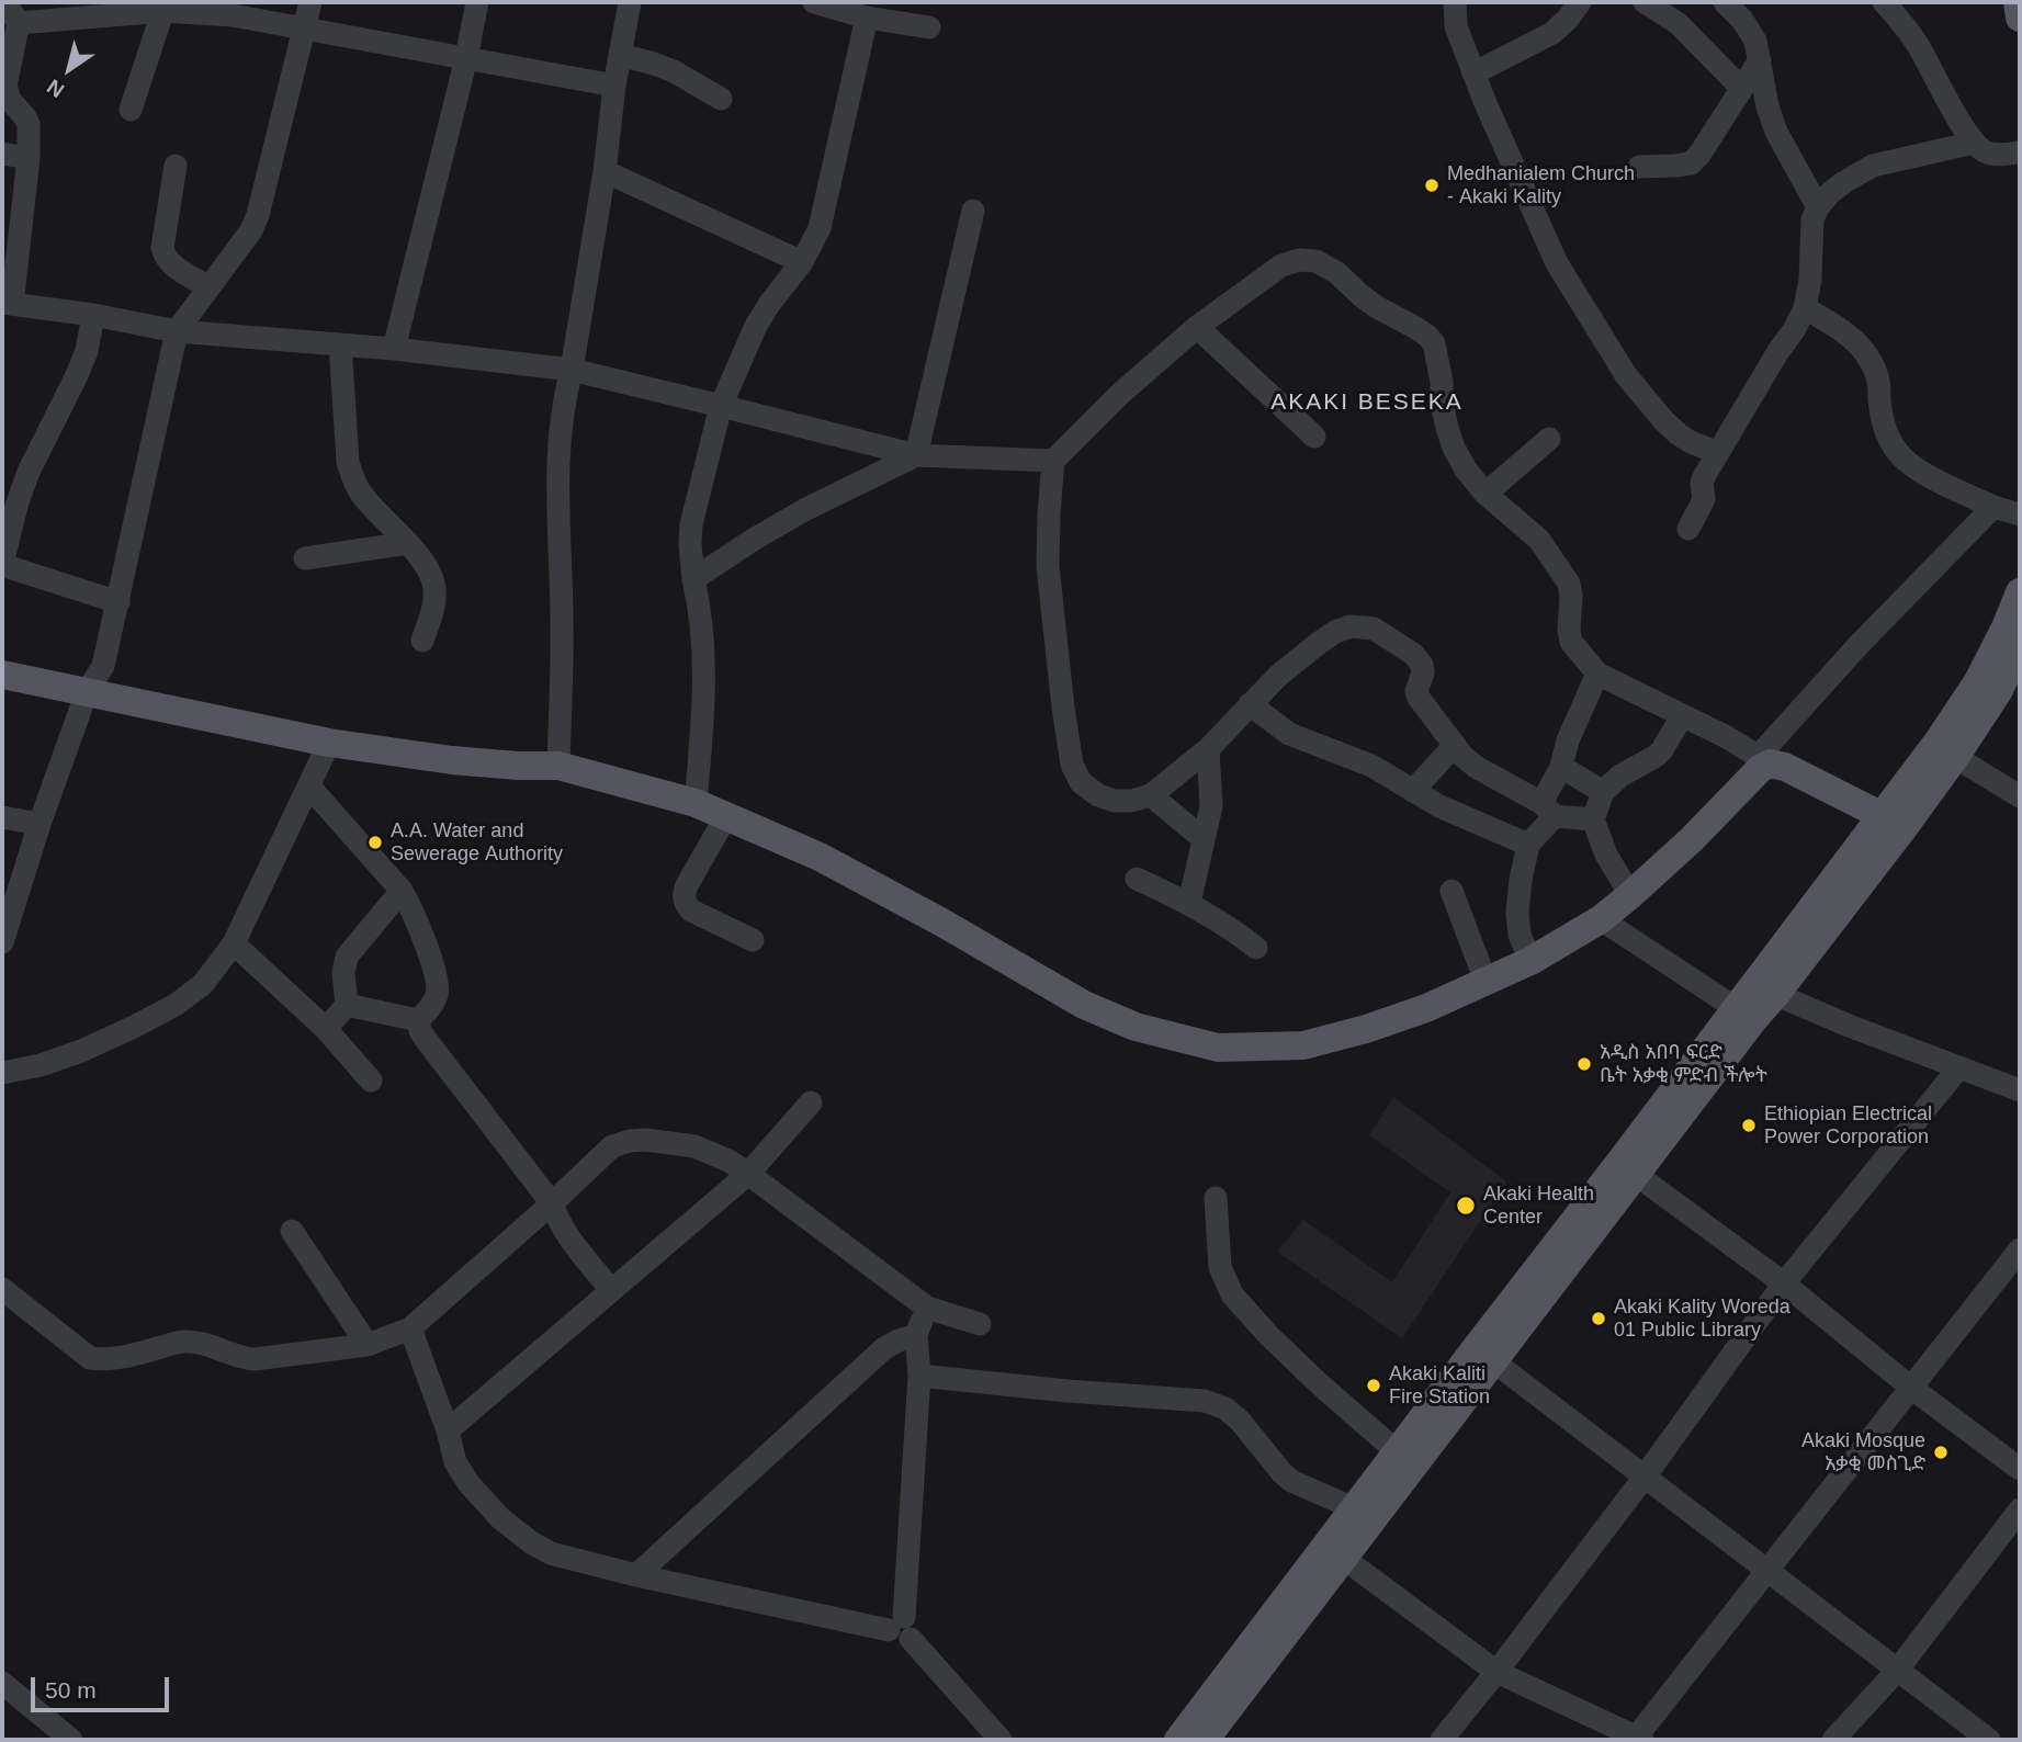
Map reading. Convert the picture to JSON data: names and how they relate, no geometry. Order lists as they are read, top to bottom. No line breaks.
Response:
{"districts":["AKAKI BESEKA"],"places":["Medhanialem Church - Akaki Kality","A.A. Water and Sewerage Authority","አዲስ አበባ ፍርድ ቤት አቃቂ ምድብ ችሎት","Ethiopian Electrical Power Corporation","Akaki Health Center","Akaki Kality Woreda 01 Public Library","Akaki Kaliti Fire Station","Akaki Mosque አቃቂ መስጊድ"],"scale_bar":"50 m","north":"bottom left"}
